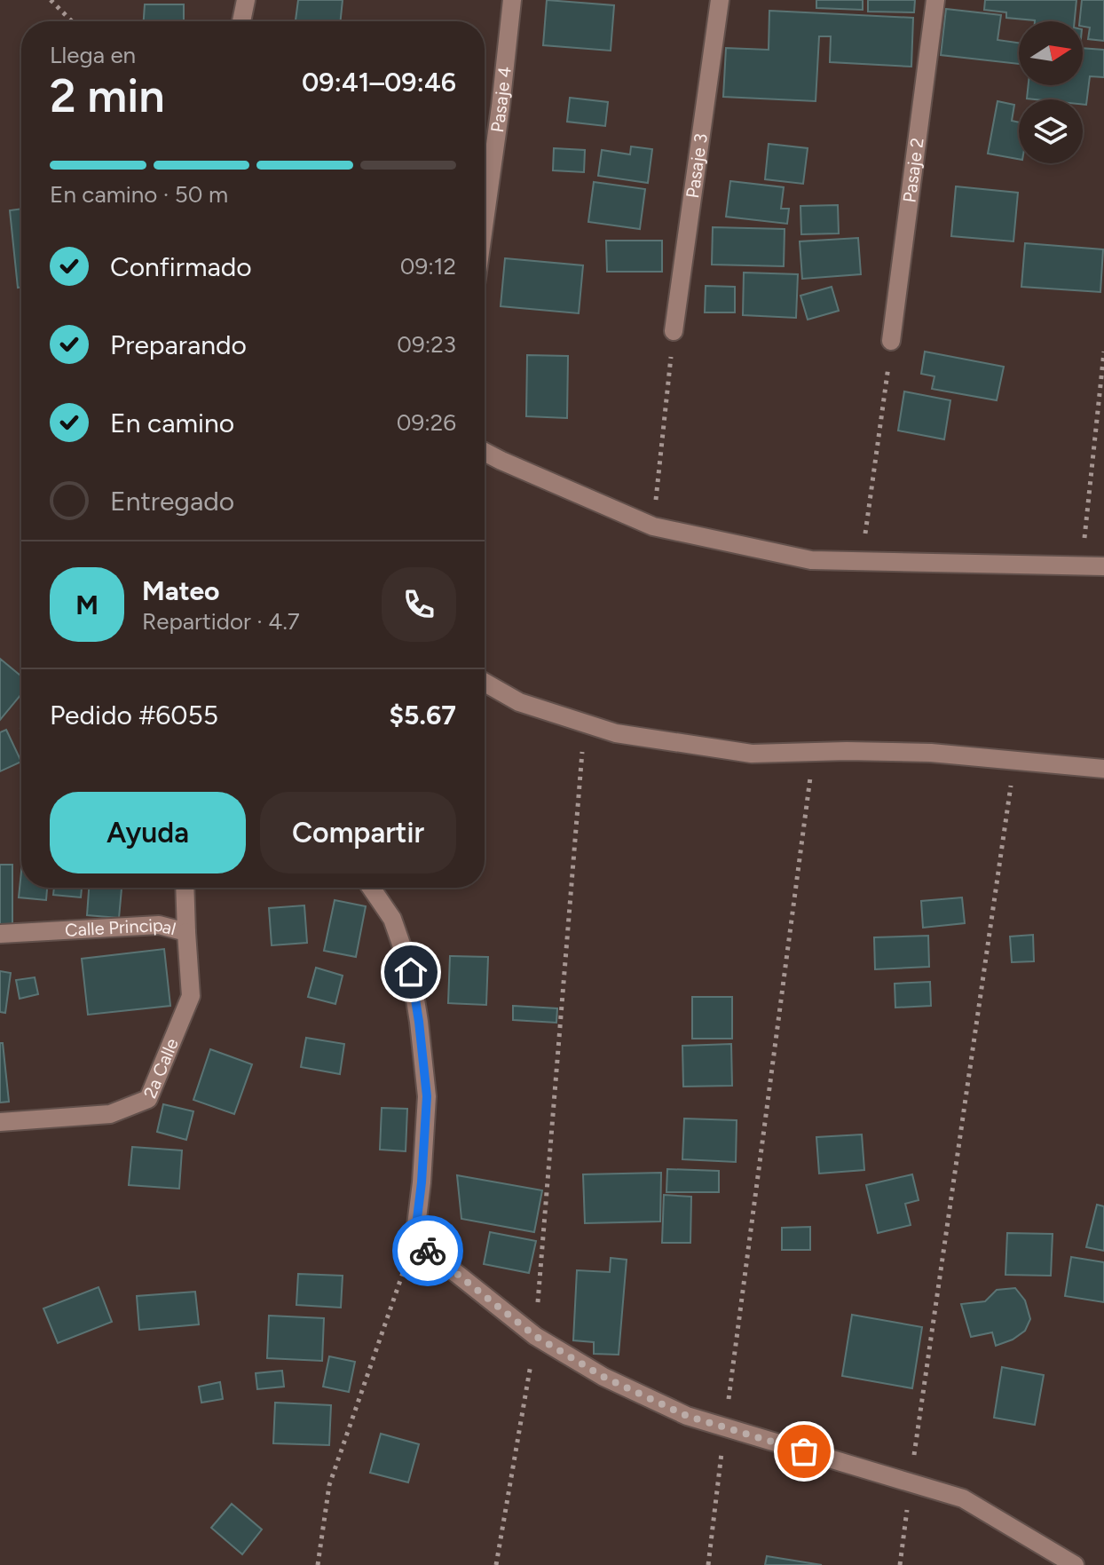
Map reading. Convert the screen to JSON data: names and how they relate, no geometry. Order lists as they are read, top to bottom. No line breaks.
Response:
{"streets":{"street":["Pasaje 4","Pasaje 3","Pasaje 2","Calle Principal","2a Calle"]},"crossings":[["Calle Principal","2a Calle"]],"north":"right","page":{"heading":["2 min","Llega en","09:41–09:46"],"panel":["Mateo","Repartidor · 4.7","Pedido #6055","$5.67"],"bar":"En camino · 50 m","list":[["Confirmado","09:12"],["Preparando","09:23"],["En camino","09:26"],"Entregado"],"round":"M","buttons":["Ayuda","Compartir"]}}
